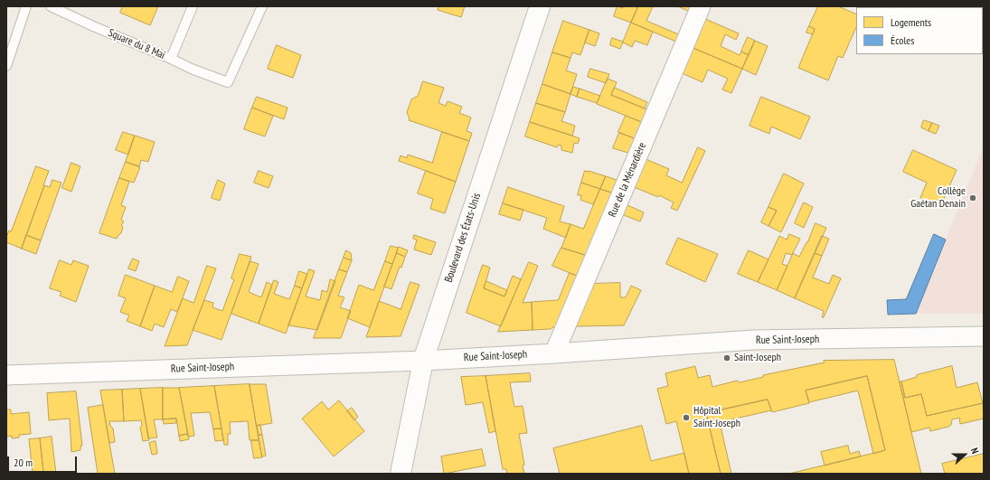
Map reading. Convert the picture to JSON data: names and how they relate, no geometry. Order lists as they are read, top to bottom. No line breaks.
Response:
{"streets":{"street":["Rue de la Ménardière","Boulevard des États-Unis","Rue Saint-Joseph"],"lane":["Square du 8 Mai"]},"crossings":[["Rue de la Ménardière","Rue Saint-Joseph"],["Boulevard des États-Unis","Rue Saint-Joseph"]],"places":["Collège Gaétan Denain","Saint-Joseph","Hôpital Saint-Joseph"],"legend":["Logements","Écoles"],"scale_bar":"20 m","north":"right"}
